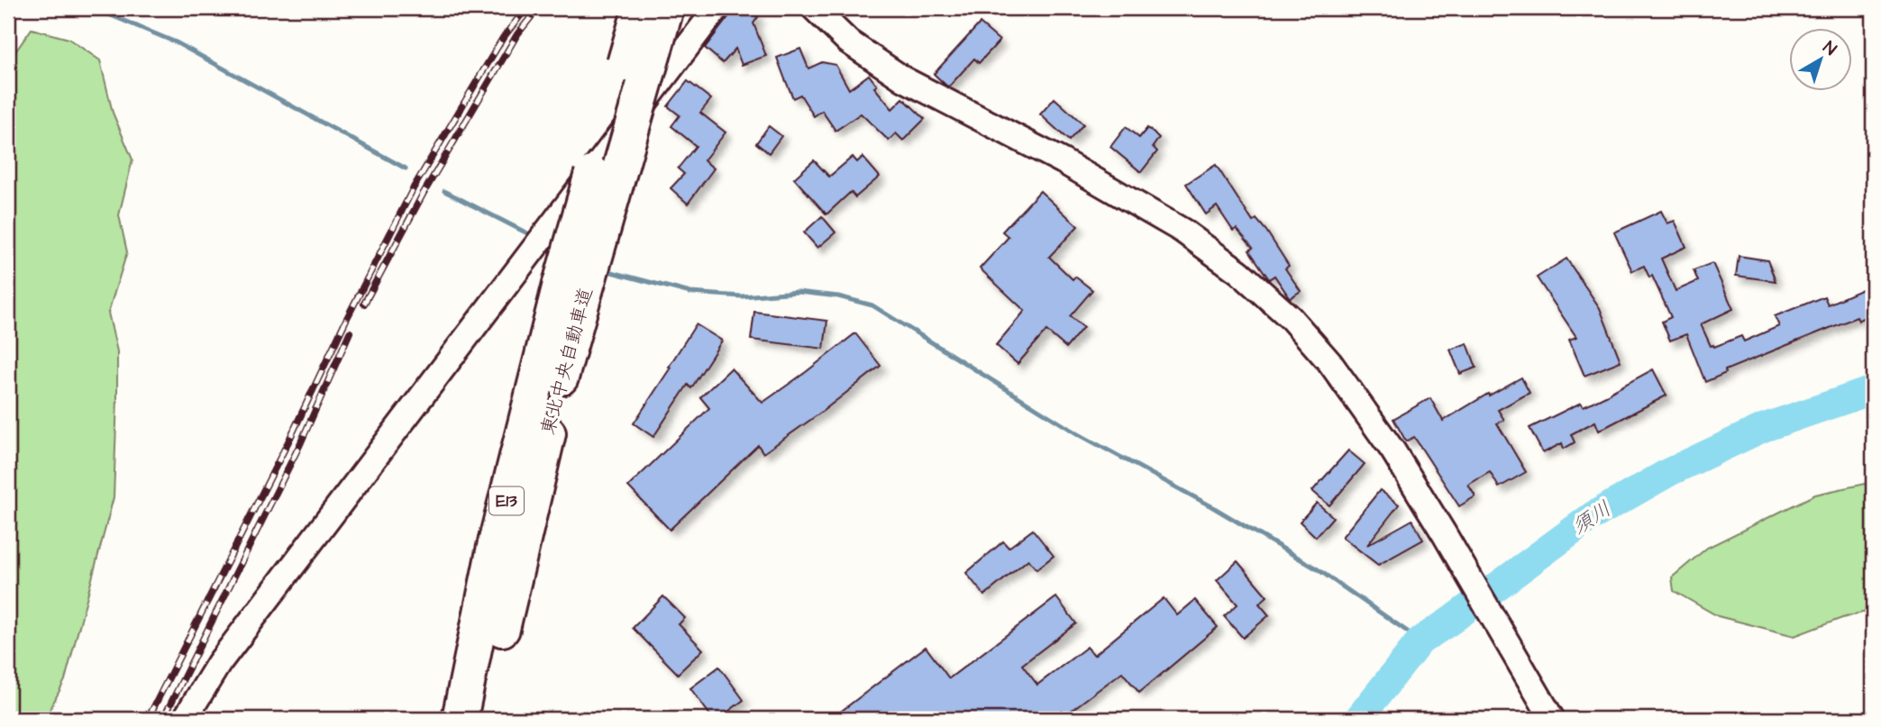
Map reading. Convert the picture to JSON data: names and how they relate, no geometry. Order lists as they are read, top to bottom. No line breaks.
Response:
{"streets":{"highway":["東北中央自動車道","E13"]},"water":["須川"],"north":"top right"}
